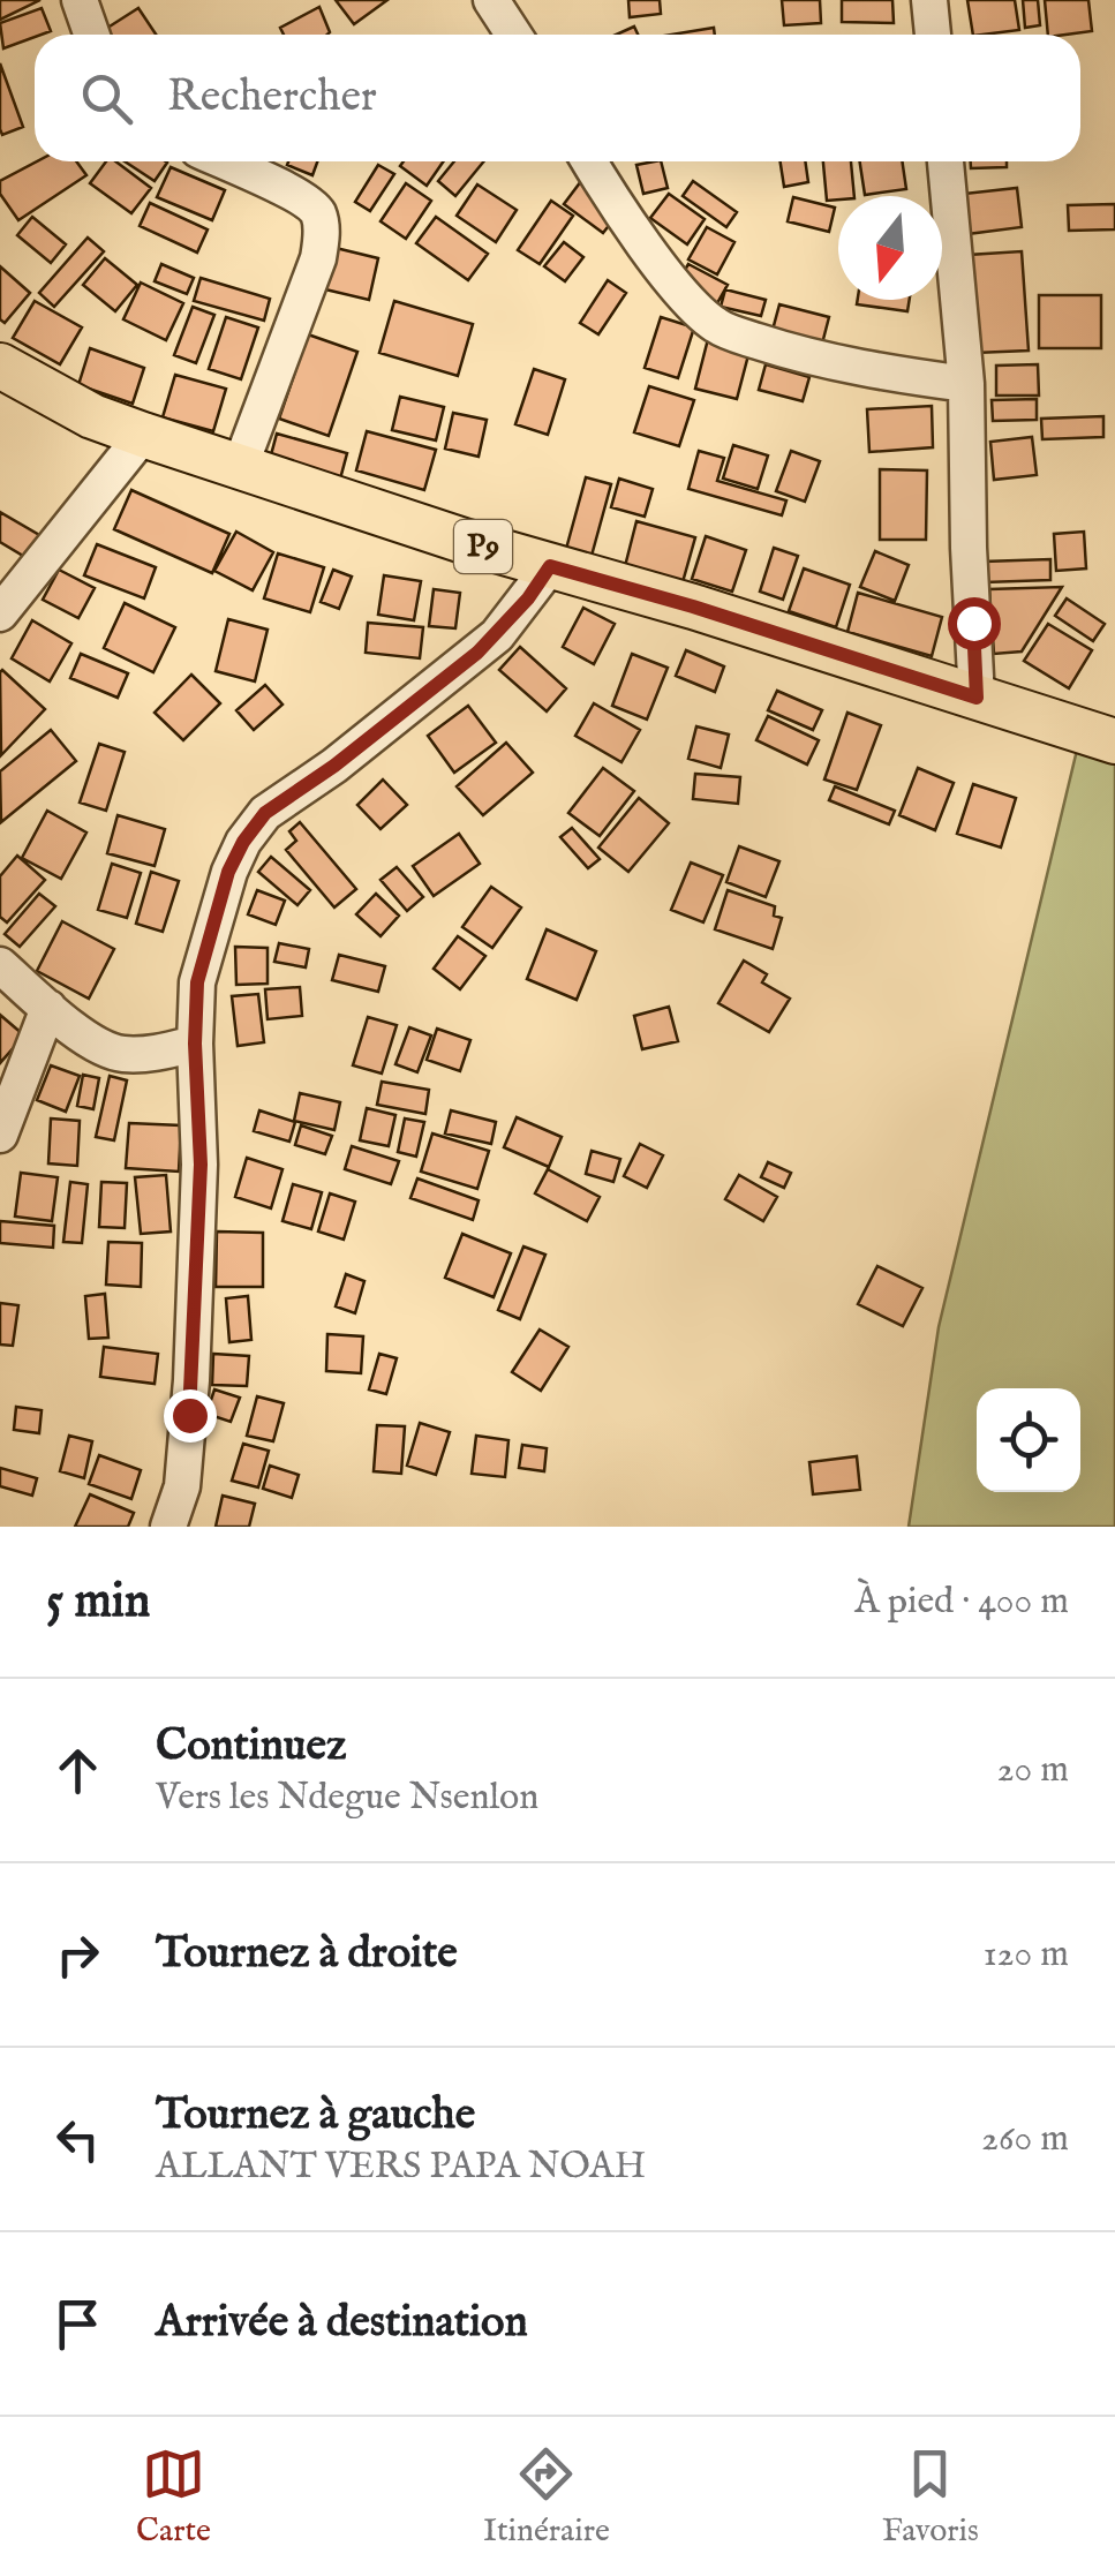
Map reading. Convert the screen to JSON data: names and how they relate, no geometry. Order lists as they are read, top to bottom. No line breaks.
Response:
{"streets":{"main road":["P9"]},"north":"bottom","page":{"search":"Rechercher","heading":["5 min","À pied · 400 m"],"list":[["Continuez","Vers les Ndegue Nsenlon","20 m"],["Tournez à droite","120 m"],["Tournez à gauche","ALLANT VERS PAPA NOAH","260 m"],"Arrivée à destination"],"nav":["Carte","Itinéraire","Favoris"]}}
